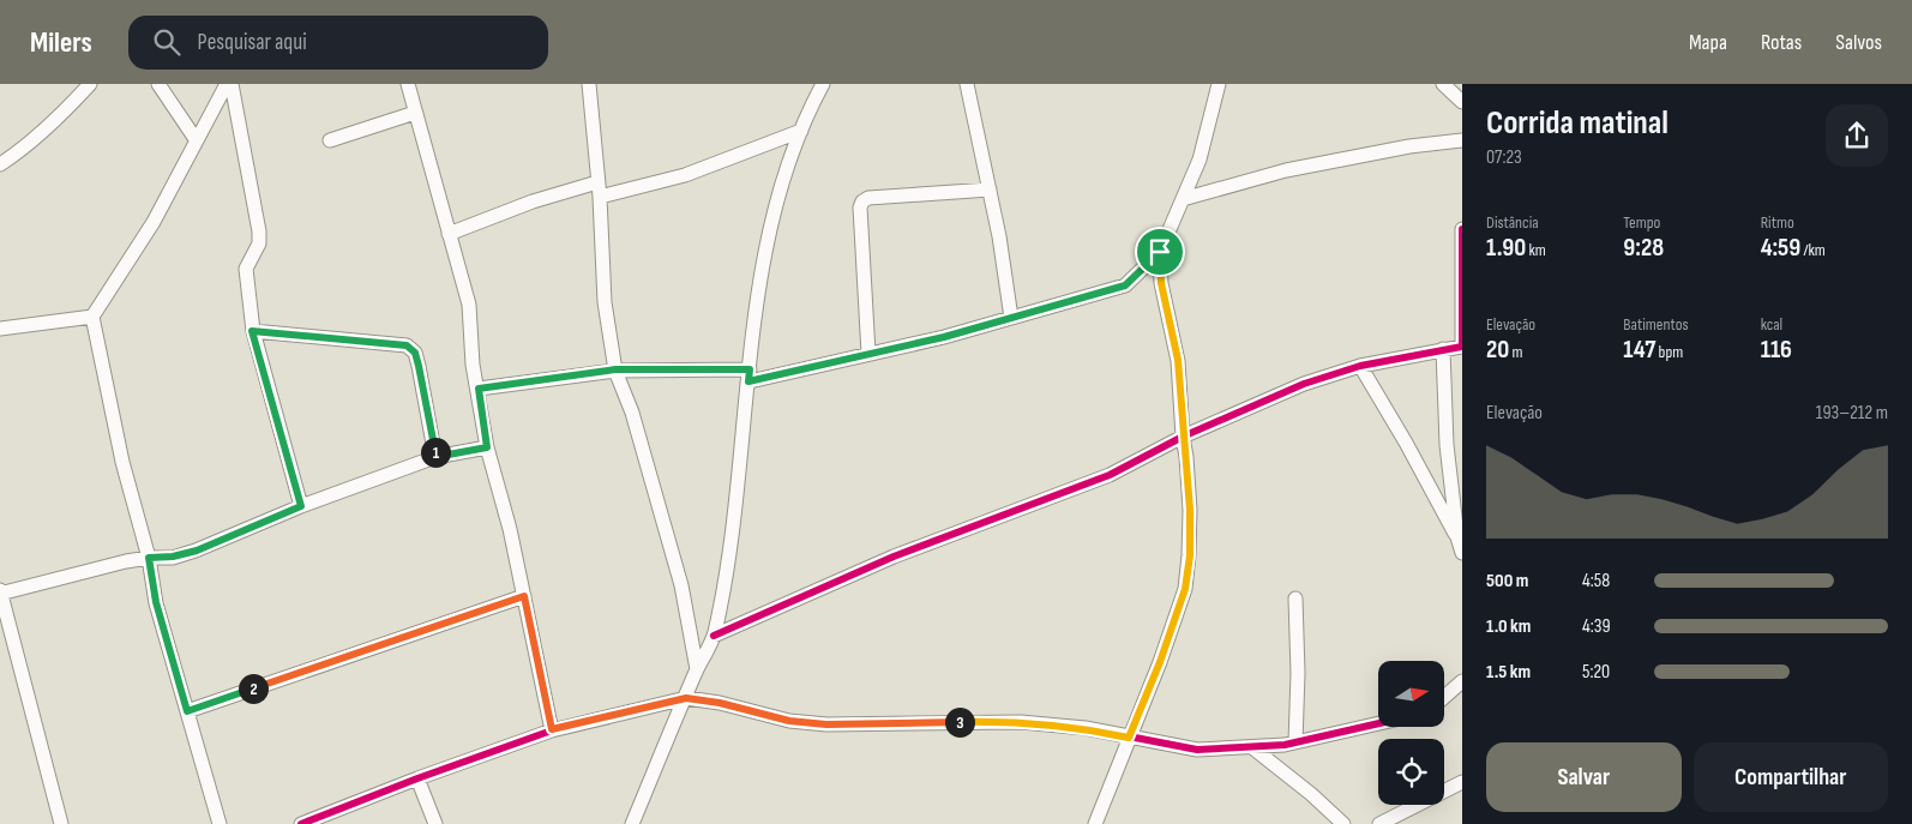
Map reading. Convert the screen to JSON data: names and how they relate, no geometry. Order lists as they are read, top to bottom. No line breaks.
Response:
{"north":"right","page":{"header":"Milers","search":"Pesquisar aqui","nav":["Mapa","Rotas","Salvos"],"heading":["Corrida matinal","07:23"],"stats":[["Distância","1.90 km"],["Tempo","9:28"],["Ritmo","4:59 /km"],["Elevação","20 m"],["Batimentos","147 bpm"],["kcal","116"]],"chart":["Elevação","193–212 m"],"pins":["1","2","3"],"list":[{"name":"500 m","note":"4:58"},{"name":"1.0 km","note":"4:39"},{"name":"1.5 km","note":"5:20"}],"buttons":["Salvar","Compartilhar"]}}
